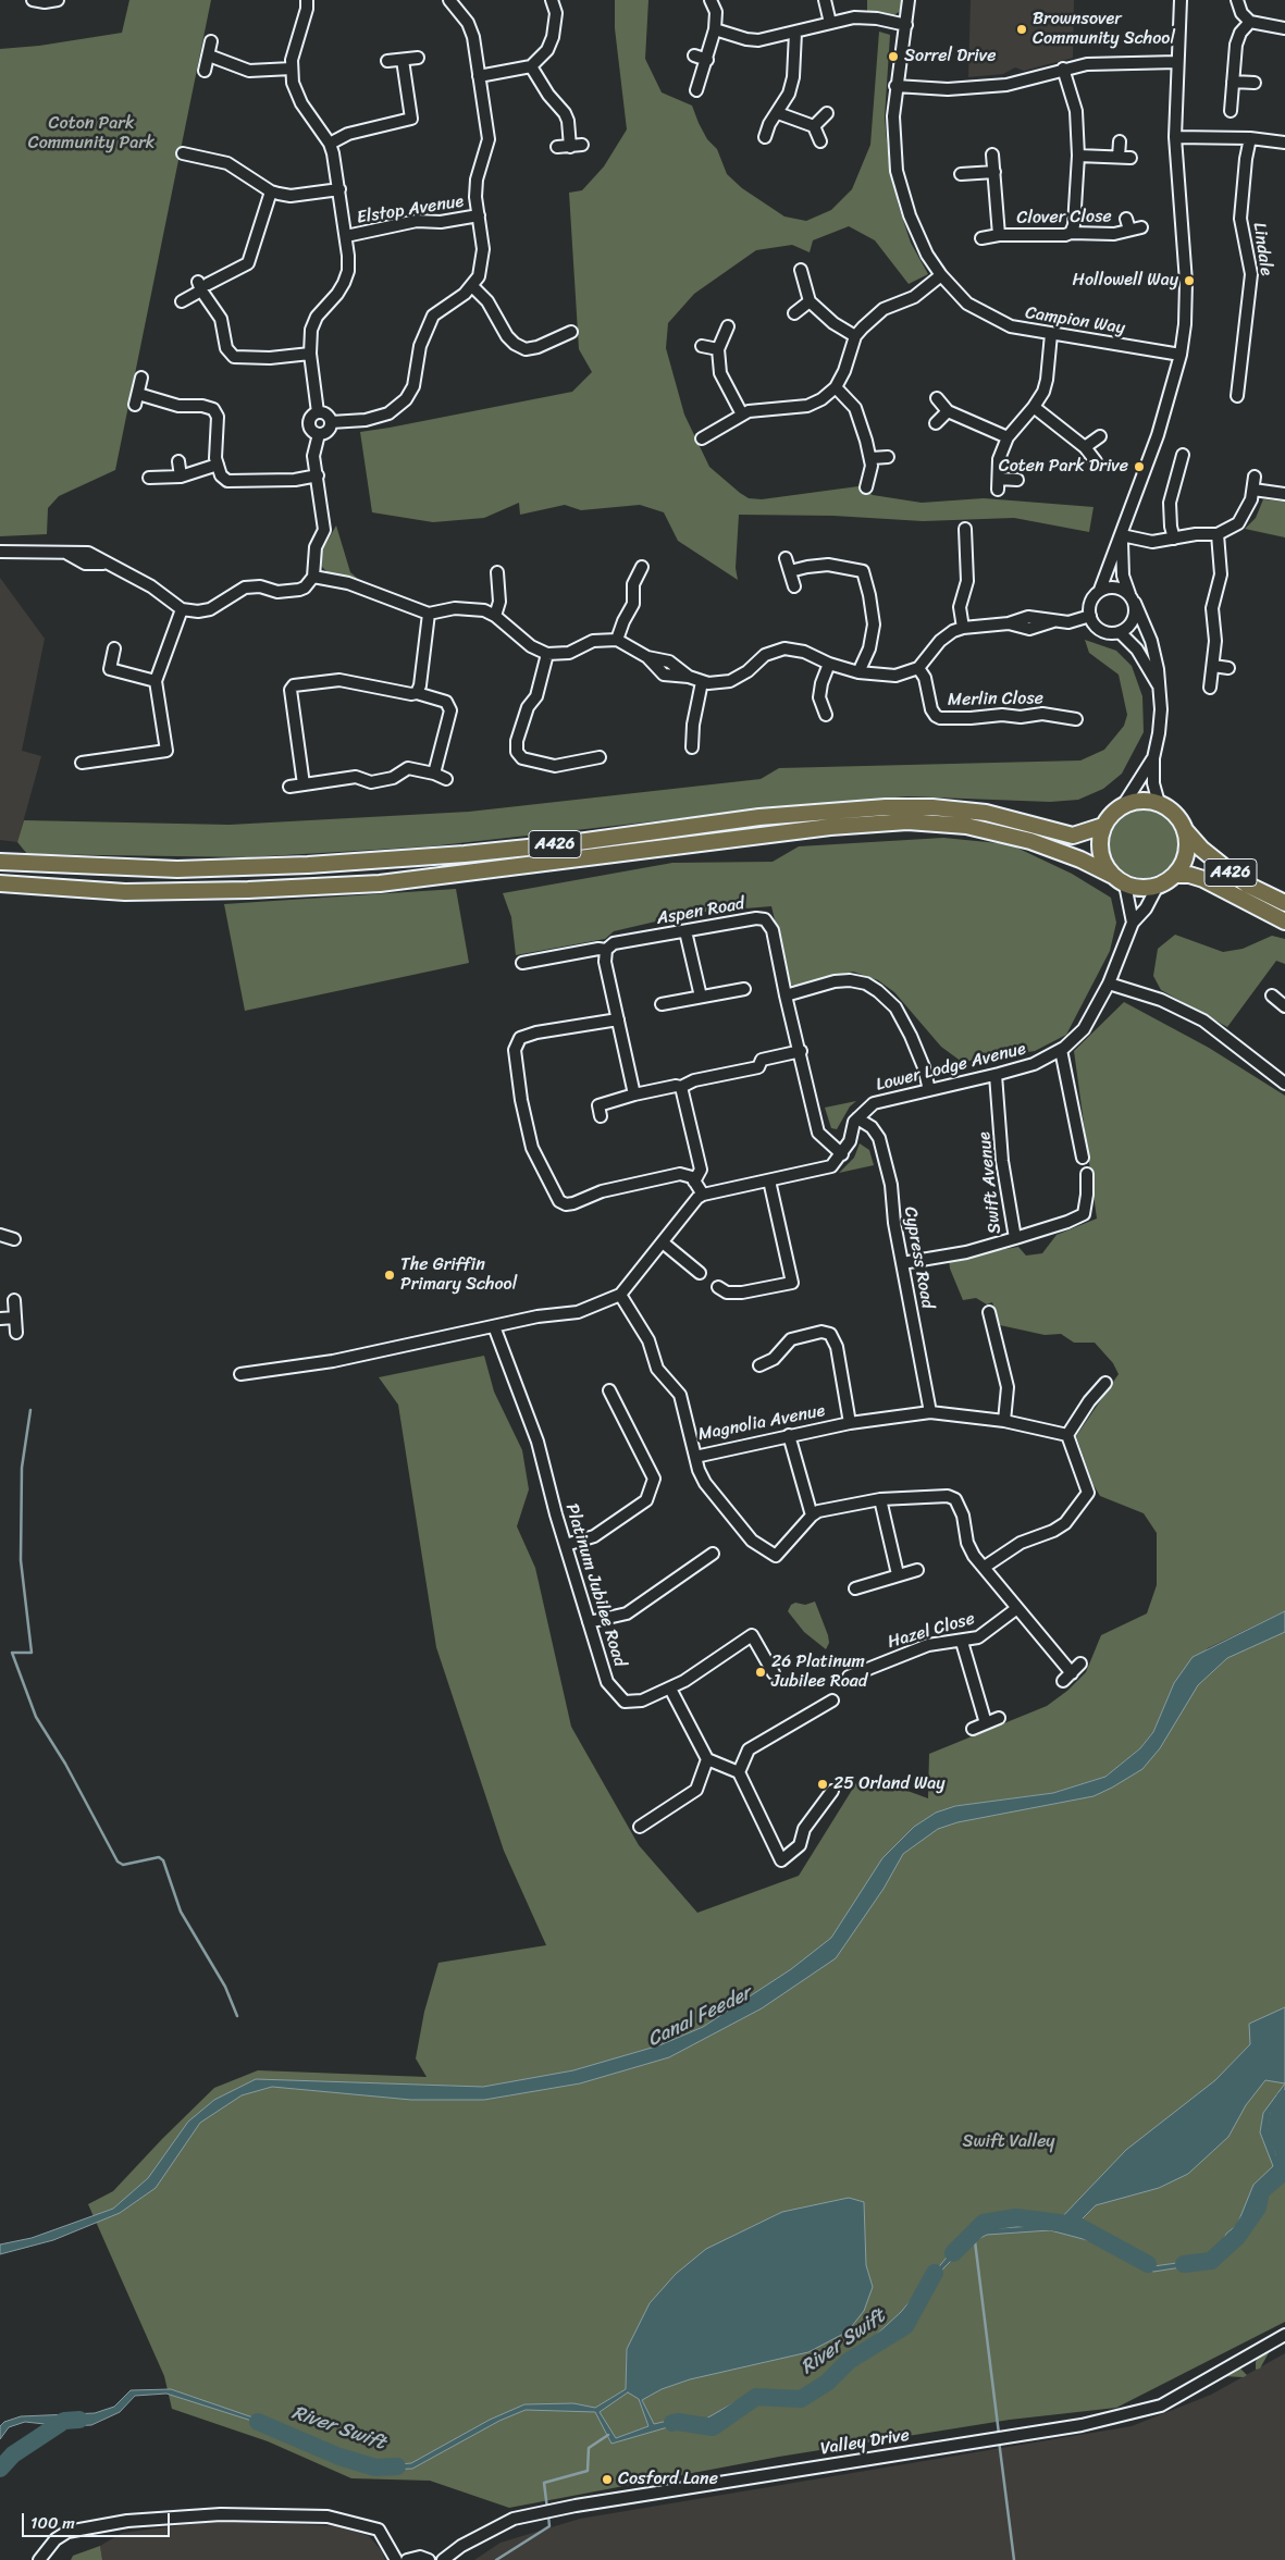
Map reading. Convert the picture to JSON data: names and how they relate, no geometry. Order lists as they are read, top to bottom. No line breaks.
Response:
{"streets":{"highway":["A426"],"street":["Elstop Avenue","Clover Close","Lindale","Campion Way","Merlin Close","Aspen Road","Lower Lodge Avenue","Swift Avenue","Cypress Road","Magnolia Avenue","Platinum Jubilee Road","Hazel Close","Valley Drive"]},"crossings":[["A426","Lower Lodge Avenue"],["Lower Lodge Avenue","Swift Avenue"],["Lower Lodge Avenue","Cypress Road"],["Swift Avenue","Cypress Road"],["Cypress Road","Magnolia Avenue"]],"water":["Canal Feeder","River Swift"],"parks":["Coton Park Community Park","Swift Valley"],"places":["Brownsover Community School","Sorrel Drive","Hollowell Way","Coten Park Drive","The Griffin Primary School","26 Platinum Jubilee Road","25 Orland Way","Cosford Lane"],"scale_bar":"100 m"}
